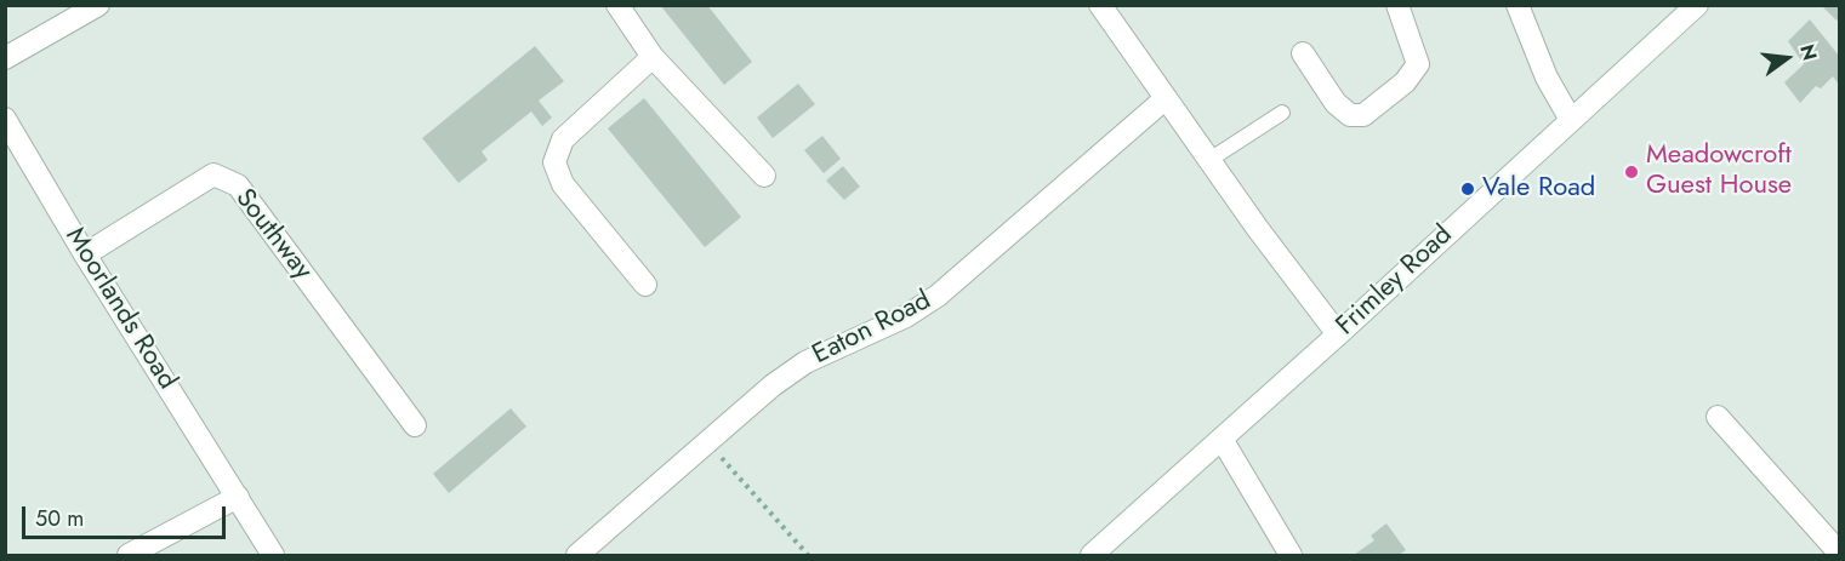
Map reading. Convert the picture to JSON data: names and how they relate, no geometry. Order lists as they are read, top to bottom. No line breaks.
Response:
{"streets":{"street":["Southway","Frimley Road","Moorlands Road","Eaton Road"]},"crossings":[["Southway","Moorlands Road"]],"places":["Meadowcroft Guest House","Vale Road"],"scale_bar":"50 m","north":"right"}
